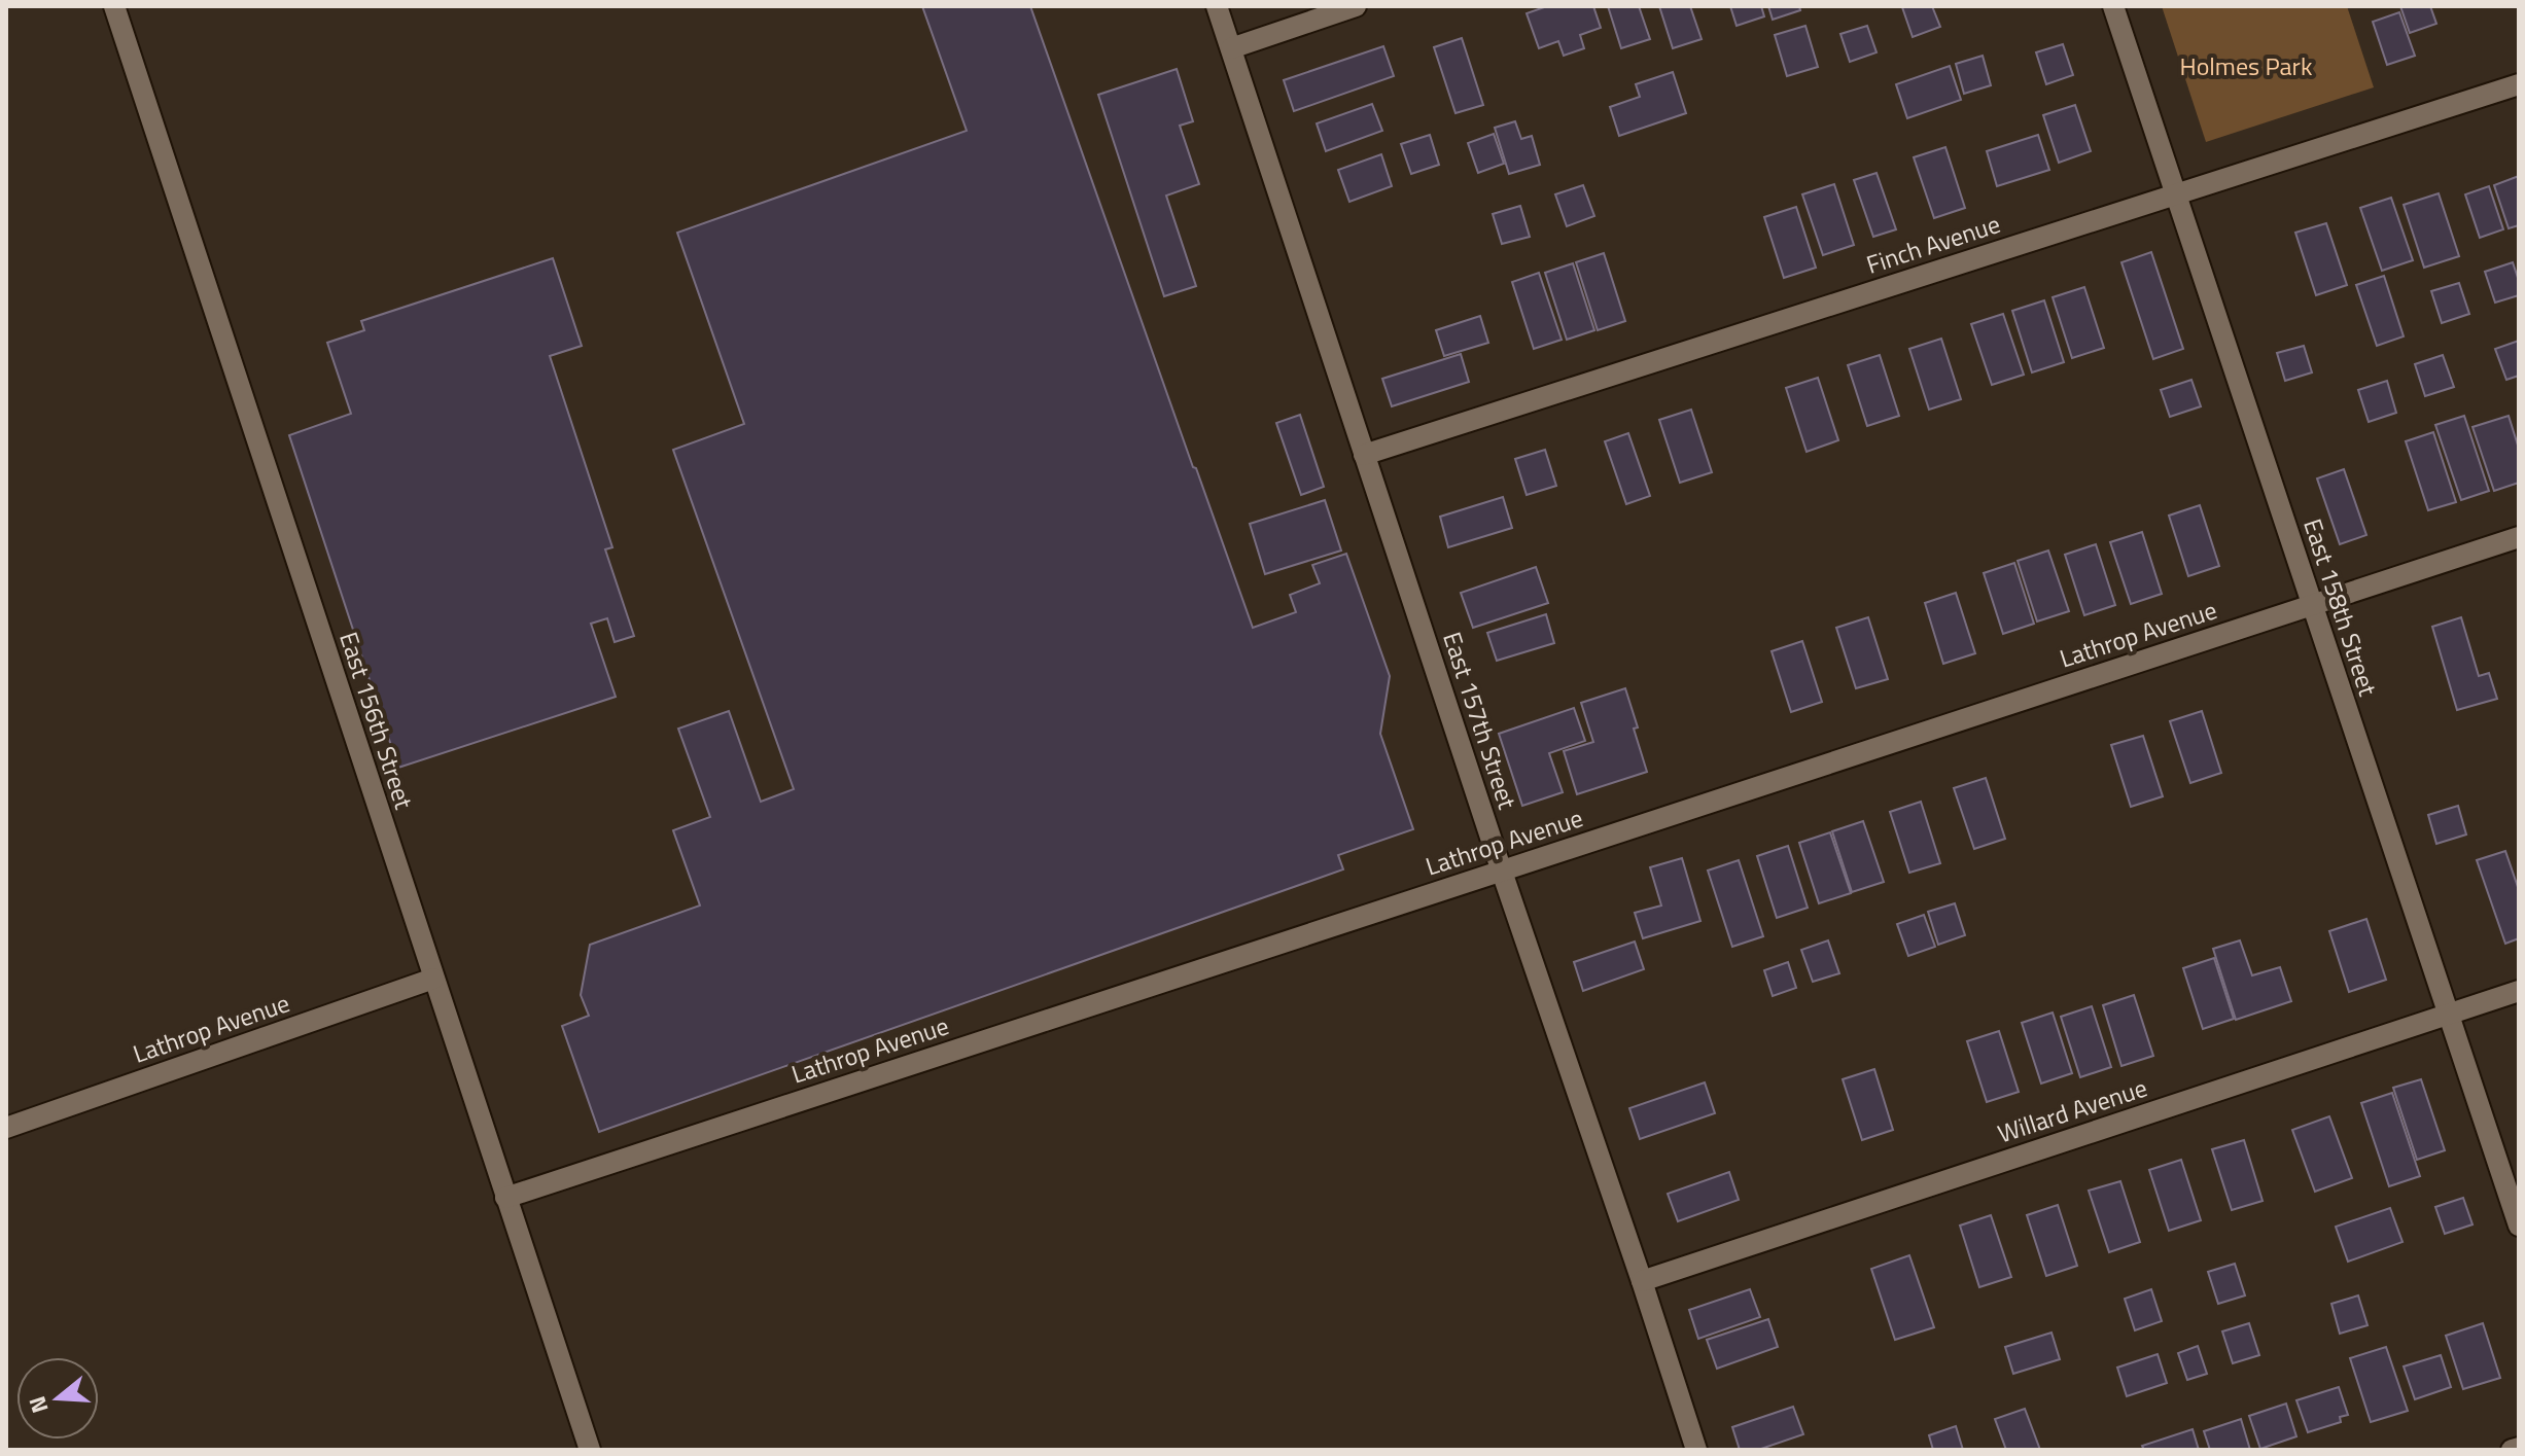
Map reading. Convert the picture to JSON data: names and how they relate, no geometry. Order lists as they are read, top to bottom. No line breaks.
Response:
{"streets":{"street":["Finch Avenue","East 158th Street","Lathrop Avenue","East 156th Street","East 157th Street","Willard Avenue"]},"crossings":[["Finch Avenue","East 158th Street"],["Finch Avenue","East 157th Street"],["East 158th Street","Lathrop Avenue"],["East 158th Street","Willard Avenue"],["Lathrop Avenue","East 156th Street"],["Lathrop Avenue","East 157th Street"],["East 157th Street","Willard Avenue"]],"parks":["Holmes Park"],"north":"left"}
